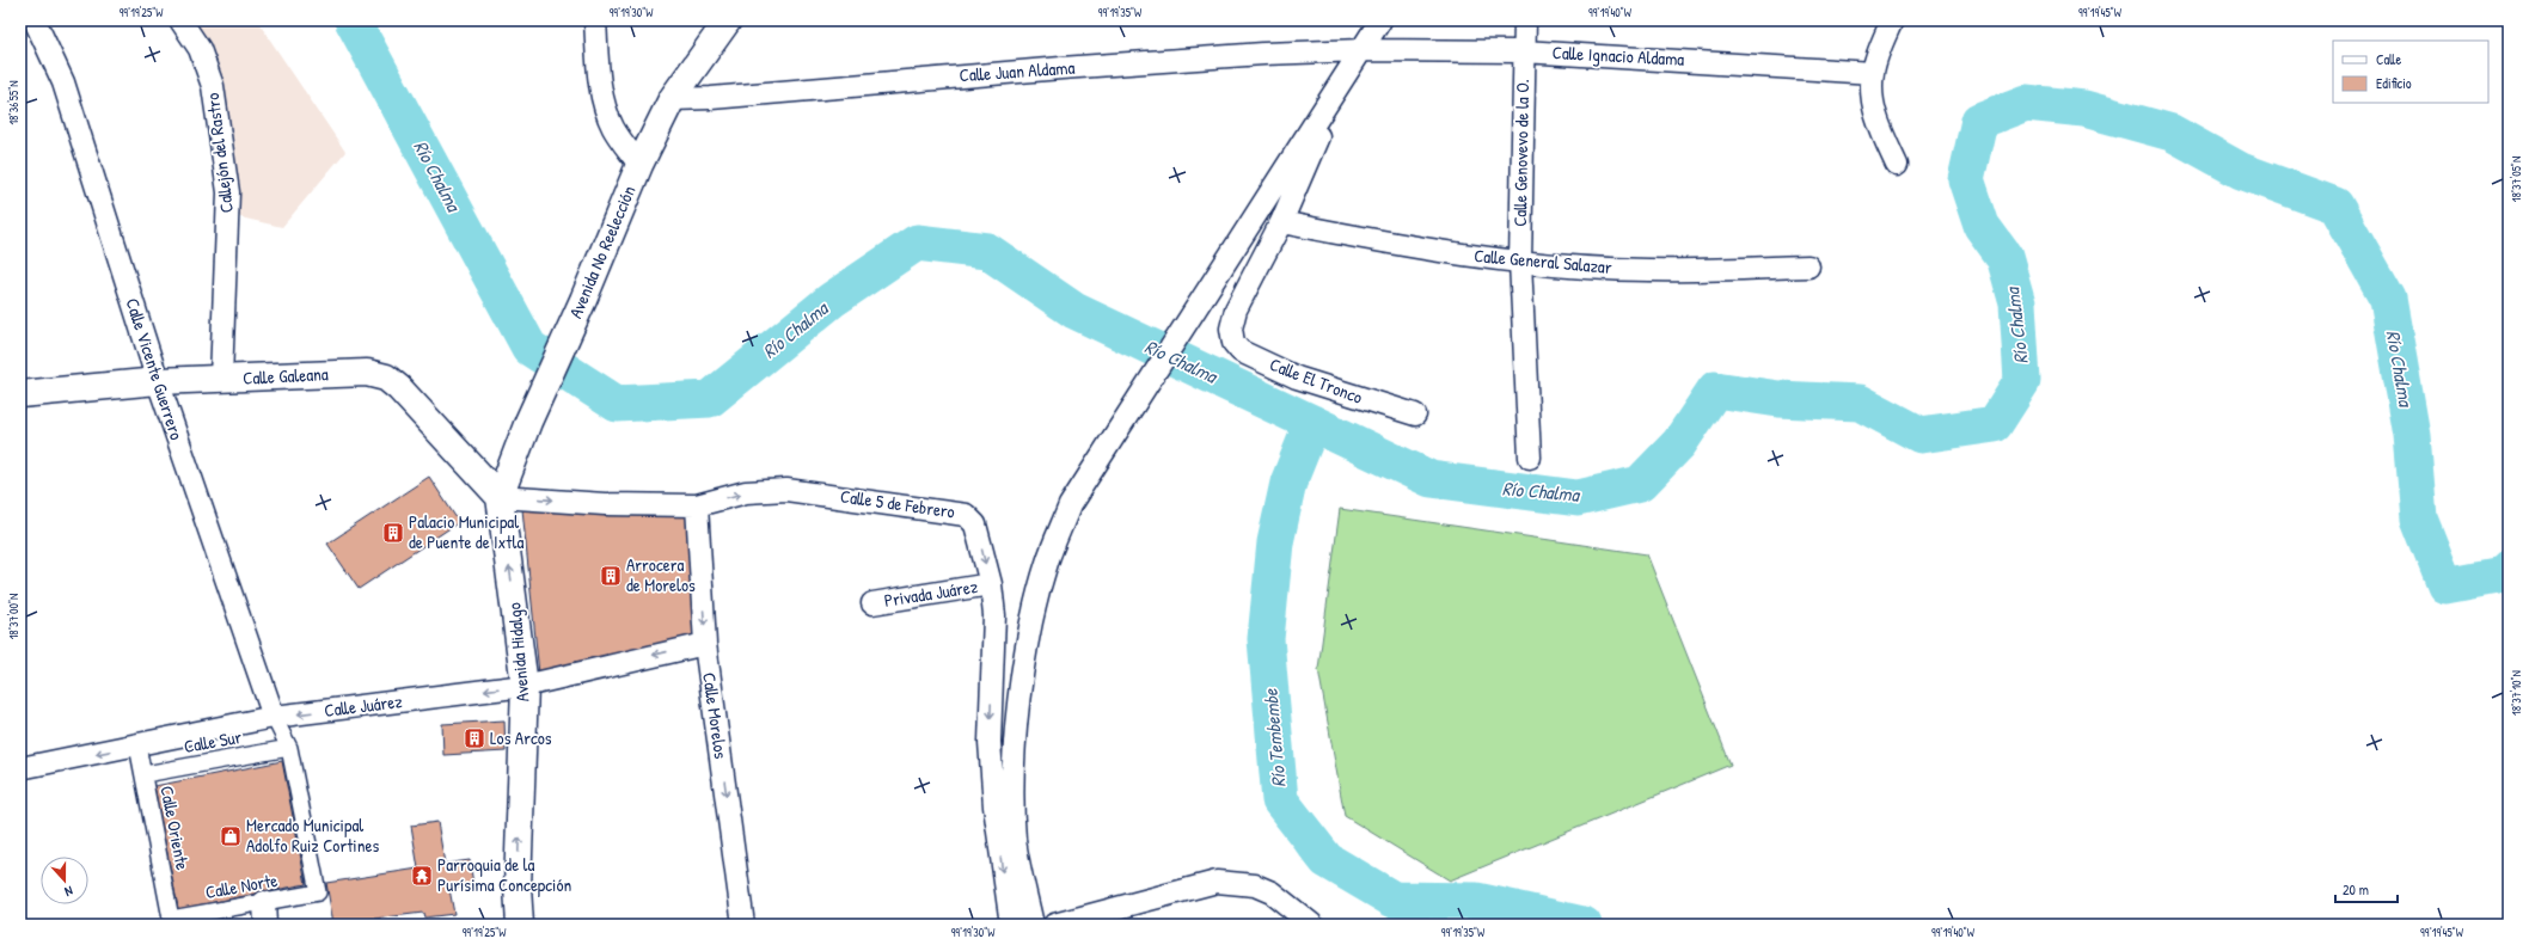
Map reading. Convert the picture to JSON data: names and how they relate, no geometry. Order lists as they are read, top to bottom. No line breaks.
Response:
{"streets":{"street":["Calle Ignacio Aldama","Calle Juan Aldama","Callejón del Rastro","Calle Genovevo de la O.","Avenida No Reelección","Calle General Salazar","Calle Vicente Guerrero","Calle Galeana","Calle El Tronco","Calle 5 de Febrero","Privada Juárez","Avenida Hidalgo","Calle Juárez","Calle Morelos","Calle Sur","Calle Oriente","Calle Norte"]},"crossings":[["Calle Ignacio Aldama","Calle Juan Aldama"],["Calle Ignacio Aldama","Calle Genovevo de la O."],["Calle Juan Aldama","Avenida No Reelección"],["Callejón del Rastro","Calle Galeana"],["Calle Genovevo de la O.","Calle General Salazar"],["Avenida No Reelección","Calle Galeana"],["Avenida No Reelección","Calle 5 de Febrero"],["Avenida No Reelección","Avenida Hidalgo"],["Calle General Salazar","Calle El Tronco"],["Calle Vicente Guerrero","Calle Galeana"],["Calle Vicente Guerrero","Calle Juárez"],["Calle Galeana","Calle 5 de Febrero"],["Calle Galeana","Avenida Hidalgo"],["Calle 5 de Febrero","Privada Juárez"],["Calle 5 de Febrero","Avenida Hidalgo"],["Calle 5 de Febrero","Calle Morelos"],["Avenida Hidalgo","Calle Juárez"],["Calle Juárez","Calle Morelos"],["Calle Juárez","Calle Oriente"],["Calle Sur","Calle Oriente"],["Calle Sur","Calle Norte"],["Calle Oriente","Calle Norte"]],"one_way":["Avenida Hidalgo","Calle Juárez","Calle Morelos"],"water":["Río Chalma","Río Tembembe"],"places":{"building":["Palacio Municipal de Puente de Ixtla","Arrocera de Morelos","Los Arcos"],"shop":["Mercado Municipal Adolfo Ruiz Cortines"],"temple":["Parroquia de la Purísima Concepción"]},"legend":["Calle","Edificio"],"scale_bar":"20 m","north":"bottom","coordinates":["99°19'25\"W","99°19'30\"W","99°19'35\"W","99°19'40\"W","99°19'45\"W","18°36'55\"N","18°37'05\"N","18°37'00\"N","18°37'10\"N"]}
